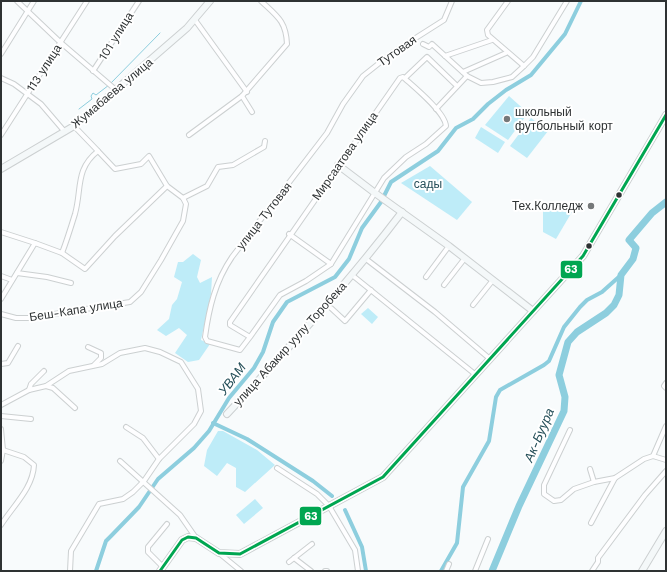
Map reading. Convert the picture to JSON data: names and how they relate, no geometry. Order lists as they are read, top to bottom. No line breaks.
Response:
{"streets":{"street":["101 улица","Тутовая","113 улица","Жумабаева улица","Мирсаатова улица","улица Тутовая","Беш-Капа улица","улица Абакир уулу Торобека"]},"crossings":[["Тутовая","улица Тутовая"],["Мирсаатова улица","улица Тутовая"],["Мирсаатова улица","улица Абакир уулу Торобека"],["улица Тутовая","улица Абакир уулу Торобека"]],"water":["УВАМ","Ак-Буура"],"parks":["сады"],"places":["школьный футбольный корт","Тех.Колледж"],"lines":["transit line 63"]}
